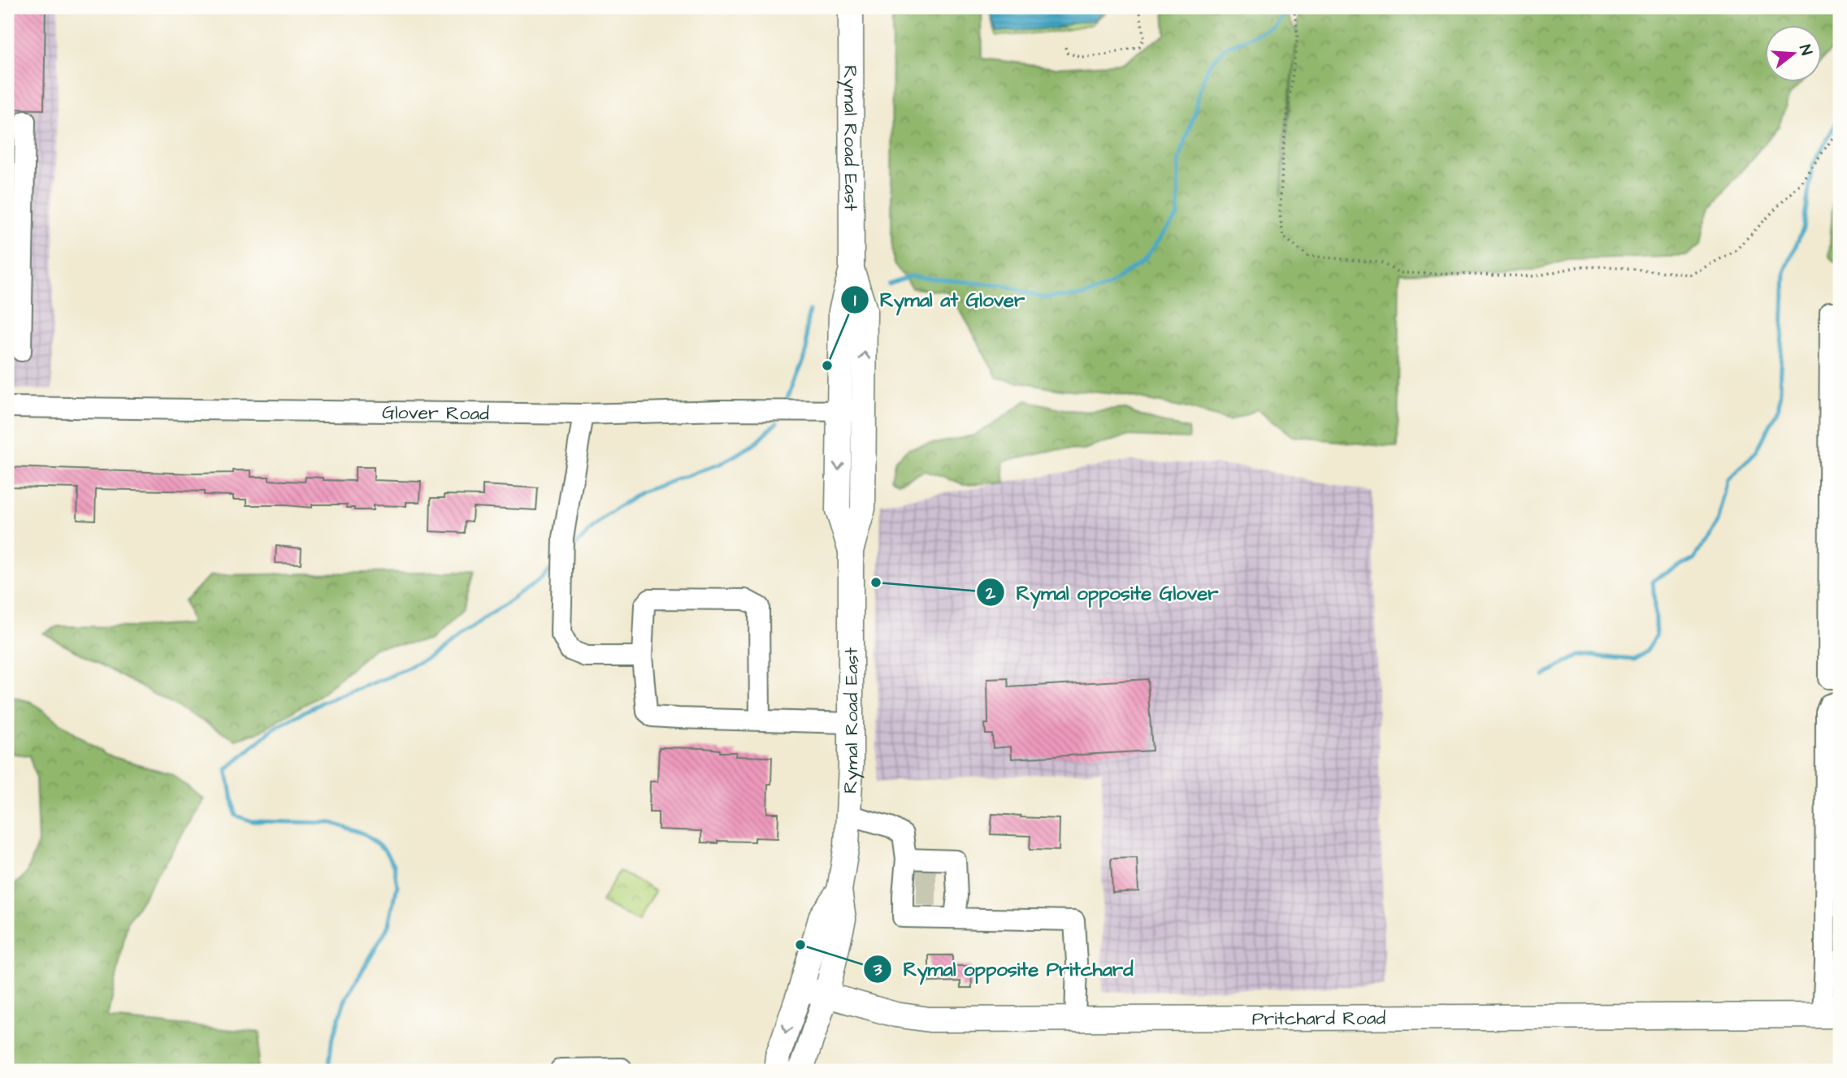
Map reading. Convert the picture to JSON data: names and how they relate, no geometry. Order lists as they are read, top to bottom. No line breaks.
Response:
{"streets":{"main road":["Rymal Road East","Pritchard Road"],"street":["Glover Road"]},"crossings":[["Rymal Road East","Glover Road"],["Rymal Road East","Pritchard Road"]],"places":["Rymal at Glover","Rymal opposite Glover","Rymal opposite Pritchard"],"north":"right"}
